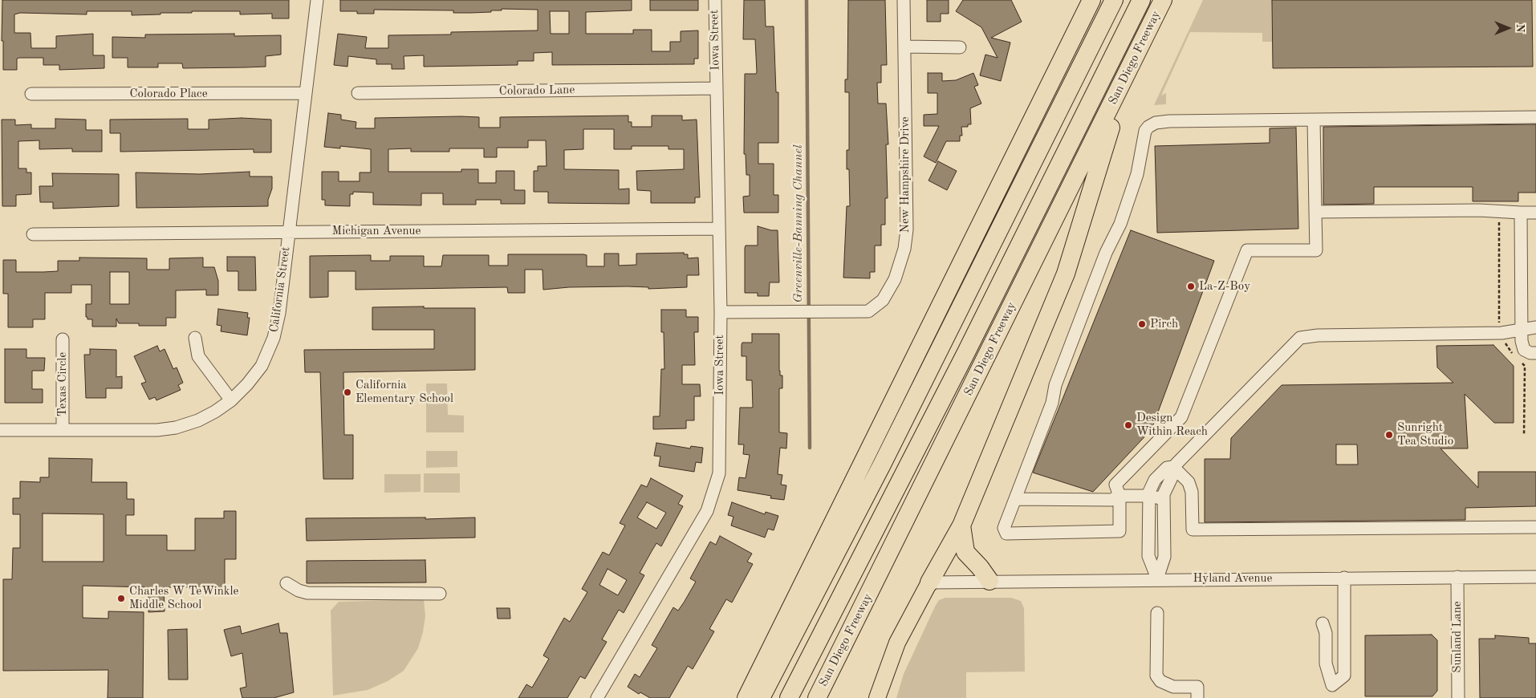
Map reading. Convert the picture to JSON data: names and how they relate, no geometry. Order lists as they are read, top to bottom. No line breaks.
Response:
{"streets":{"highway":["San Diego Freeway"],"street":["Iowa Street","Colorado Lane","Colorado Place","New Hampshire Drive","Michigan Avenue","California Street","Texas Circle","Hyland Avenue","Sunland Lane"]},"crossings":[["Iowa Street","Colorado Lane"],["Iowa Street","New Hampshire Drive"],["Iowa Street","Michigan Avenue"],["Colorado Place","California Street"],["Michigan Avenue","California Street"],["California Street","Texas Circle"],["Hyland Avenue","Sunland Lane"]],"water":["Greenville-Banning Channel"],"places":["La-Z-Boy","Pirch","California Elementary School","Design Within Reach","Sunright Tea Studio","Charles W TeWinkle Middle School"],"north":"right"}
